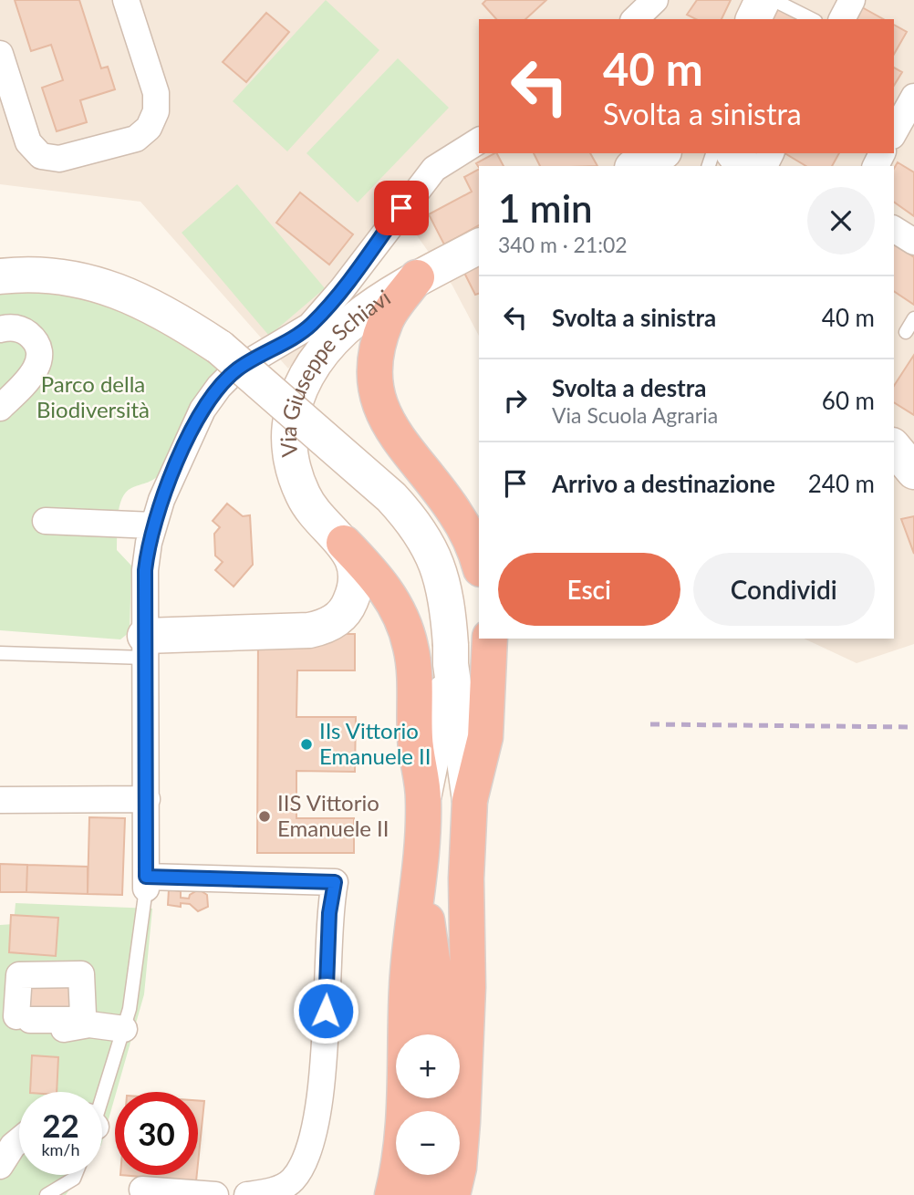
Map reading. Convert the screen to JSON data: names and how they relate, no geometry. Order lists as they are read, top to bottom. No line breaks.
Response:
{"streets":{"street":["Via Giuseppe Schiavi"]},"parks":["Parco della Biodiversità"],"places":["IIs Vittorio Emanuele II","IIS Vittorio Emanuele II"],"page":{"turn":["40 m","Svolta a sinistra"],"heading":["1 min","340 m · 21:02"],"list":[{"name":"Svolta a sinistra","value":"40 m"},{"name":"Svolta a destra","note":"Via Scuola Agraria","value":"60 m"},{"name":"Arrivo a destinazione","value":"240 m"}],"buttons":["Esci","Condividi"],"map_buttons":["+","−"],"speed":"22 km/h","limit":"30"}}
